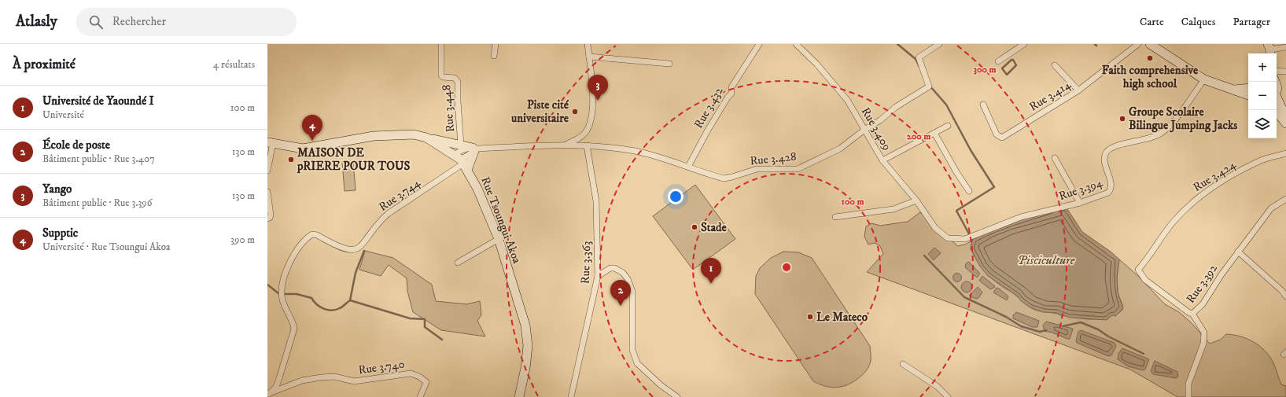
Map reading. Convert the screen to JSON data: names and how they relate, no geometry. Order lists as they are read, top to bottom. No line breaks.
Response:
{"streets":{"main road":["Rue Tsoungui Akoa"],"street":["Rue 3.414","Rue 3.432","Rue 3.448","Rue 3.409","Rue 3.428","Rue 3.424","Rue 3.394","Rue 3.744","Rue 3.363","Rue 3.392","Rue 3.740"]},"crossings":[["Rue 3.432","Rue 3.428"],["Rue 3.409","Rue 3.428"],["Rue 3.409","Rue 3.394"],["Rue 3.428","Rue 3.744"],["Rue 3.428","Rue Tsoungui Akoa"],["Rue 3.428","Rue 3.363"],["Rue 3.424","Rue 3.392"],["Rue 3.744","Rue Tsoungui Akoa"],["Rue 3.744","Rue 3.740"]],"water":["Pisciculture"],"places":["Faith comprehensive high school","Piste cité universitaire","Groupe Scolaire Bilingue Jumping Jacks","MAISON DE pRIERE POUR TOUS","Stade","Le Mateco"],"page":{"header":"Atlasly","search":"Rechercher","nav":["Carte","Calques","Partager"],"heading":["À proximité","4 résultats"],"map_buttons":["+","−"],"pins":["3","4","1","2"],"list":[{"mark":"1","name":"Université de Yaoundé I","note":"Université","value":"100 m"},{"mark":"2","name":"École de poste","note":"Bâtiment public · Rue 3.407","value":"130 m"},{"mark":"3","name":"Yango","note":"Bâtiment public · Rue 3.396","value":"130 m"},{"mark":"4","name":"Supptic","note":"Université · Rue Tsoungui Akoa","value":"390 m"}]},"rings":["300 m","200 m","100 m"]}
